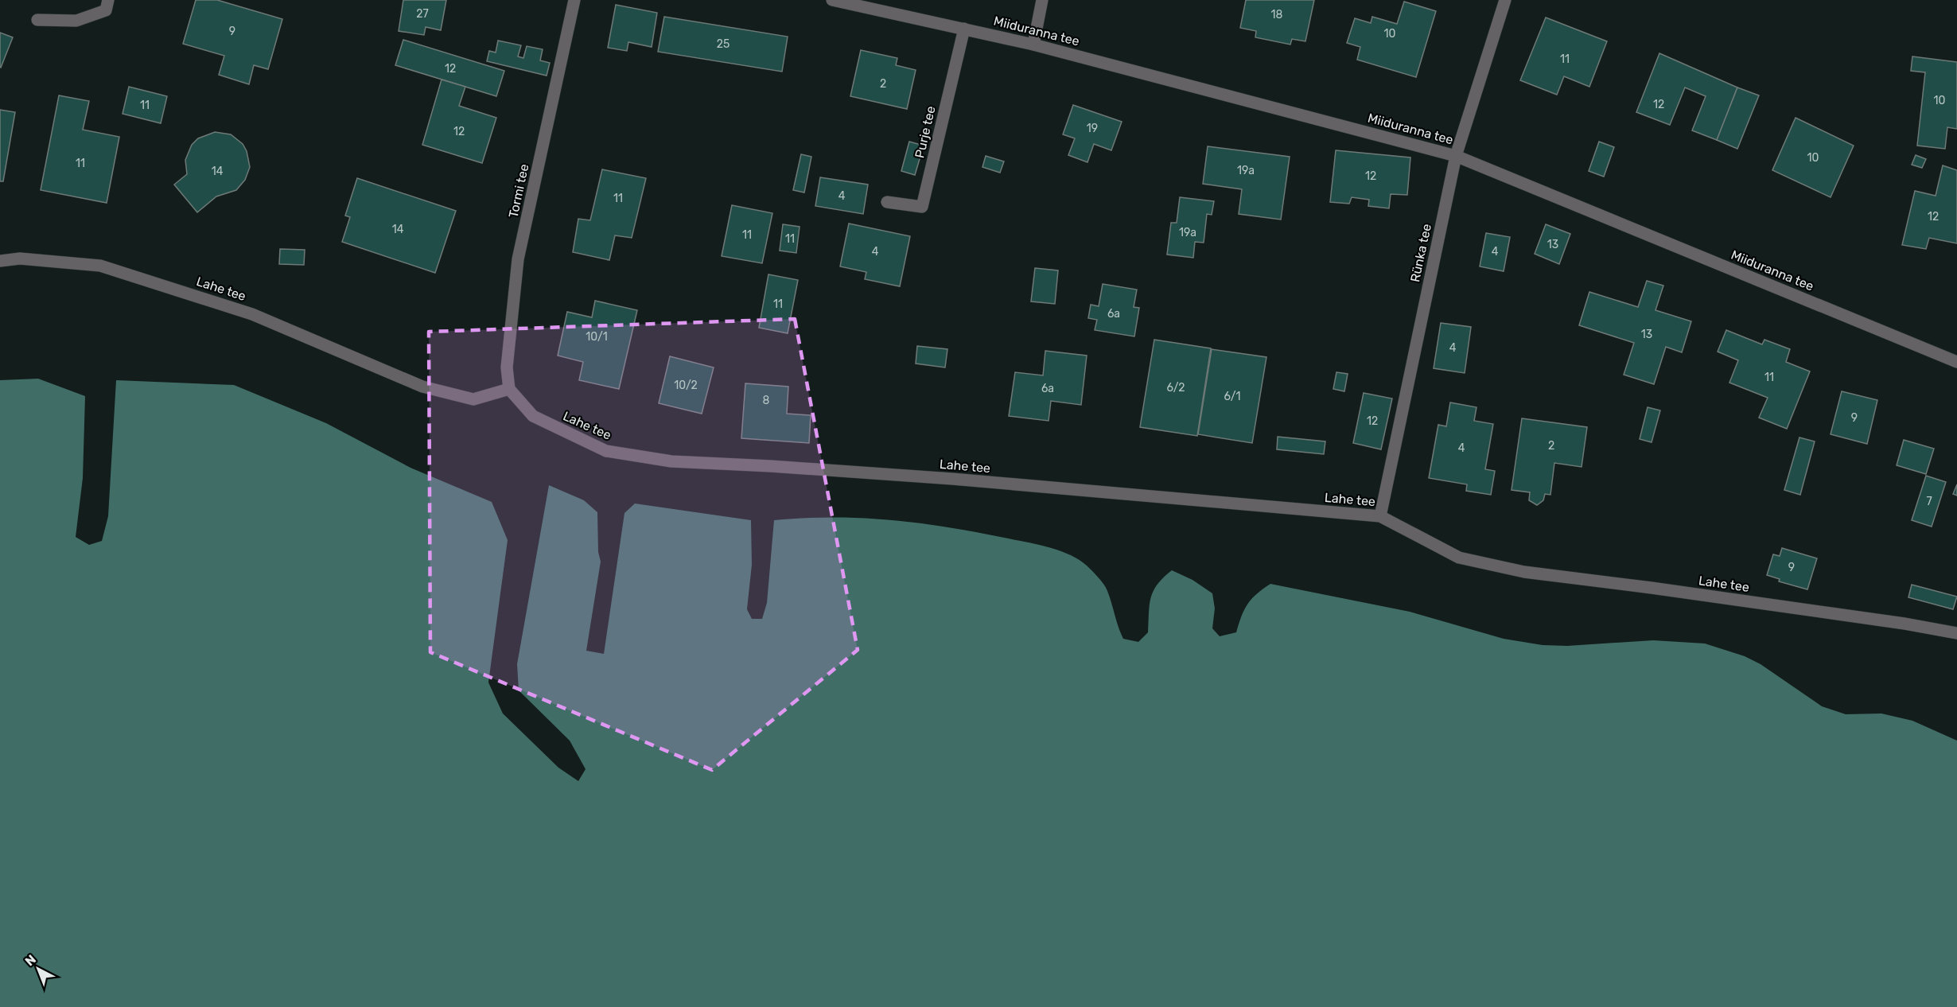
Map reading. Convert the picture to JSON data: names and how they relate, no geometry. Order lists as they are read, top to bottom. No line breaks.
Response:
{"streets":{"street":["Miiduranna tee","Purje tee","Tormi tee","Rünka tee","Lahe tee"]},"crossings":[["Miiduranna tee","Purje tee"],["Miiduranna tee","Rünka tee"],["Tormi tee","Lahe tee"],["Rünka tee","Lahe tee"]],"house_numbers":["27","18","9","10","25","11","12","2","10","12","11","19","12","10","11","19a","14","12","4","11","12","14","19a","11","11","13","4","4","11","6a","13","10/1","4","11","10/2","6/2","6a","6/1","8","9","12","2","4","7","9"],"north":"top left"}
